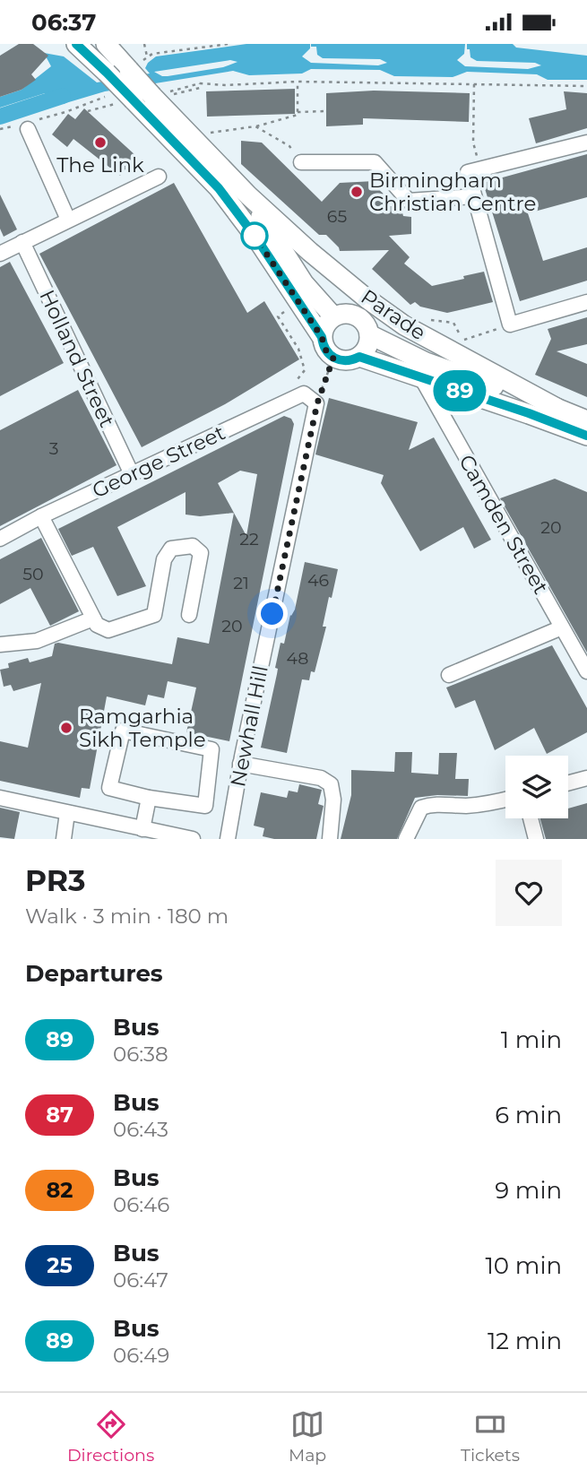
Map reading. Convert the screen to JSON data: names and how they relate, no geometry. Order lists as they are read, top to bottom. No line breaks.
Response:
{"streets":{"main road":["Parade"],"street":["Holland Street","George Street","Camden Street","Newhall Hill"]},"crossings":[["Holland Street","George Street"]],"places":["The Link","Birmingham Christian Centre","Ramgarhia Sikh Temple"],"lines":["bus line 89"],"house_numbers":["65","3","20","22","50","46","21","20","48"],"page":{"status":"06:37","on_map":"89","heading":[["PR3","Walk · 3 min · 180 m"],"Departures"],"list":[{"mark":"89","name":"Bus","note":"06:38","value":"1 min"},{"mark":"87","name":"Bus","note":"06:43","value":"6 min"},{"mark":"82","name":"Bus","note":"06:46","value":"9 min"},{"mark":"25","name":"Bus","note":"06:47","value":"10 min"},{"mark":"89","name":"Bus","note":"06:49","value":"12 min"}],"tabs":["Directions","Map","Tickets"]}}
